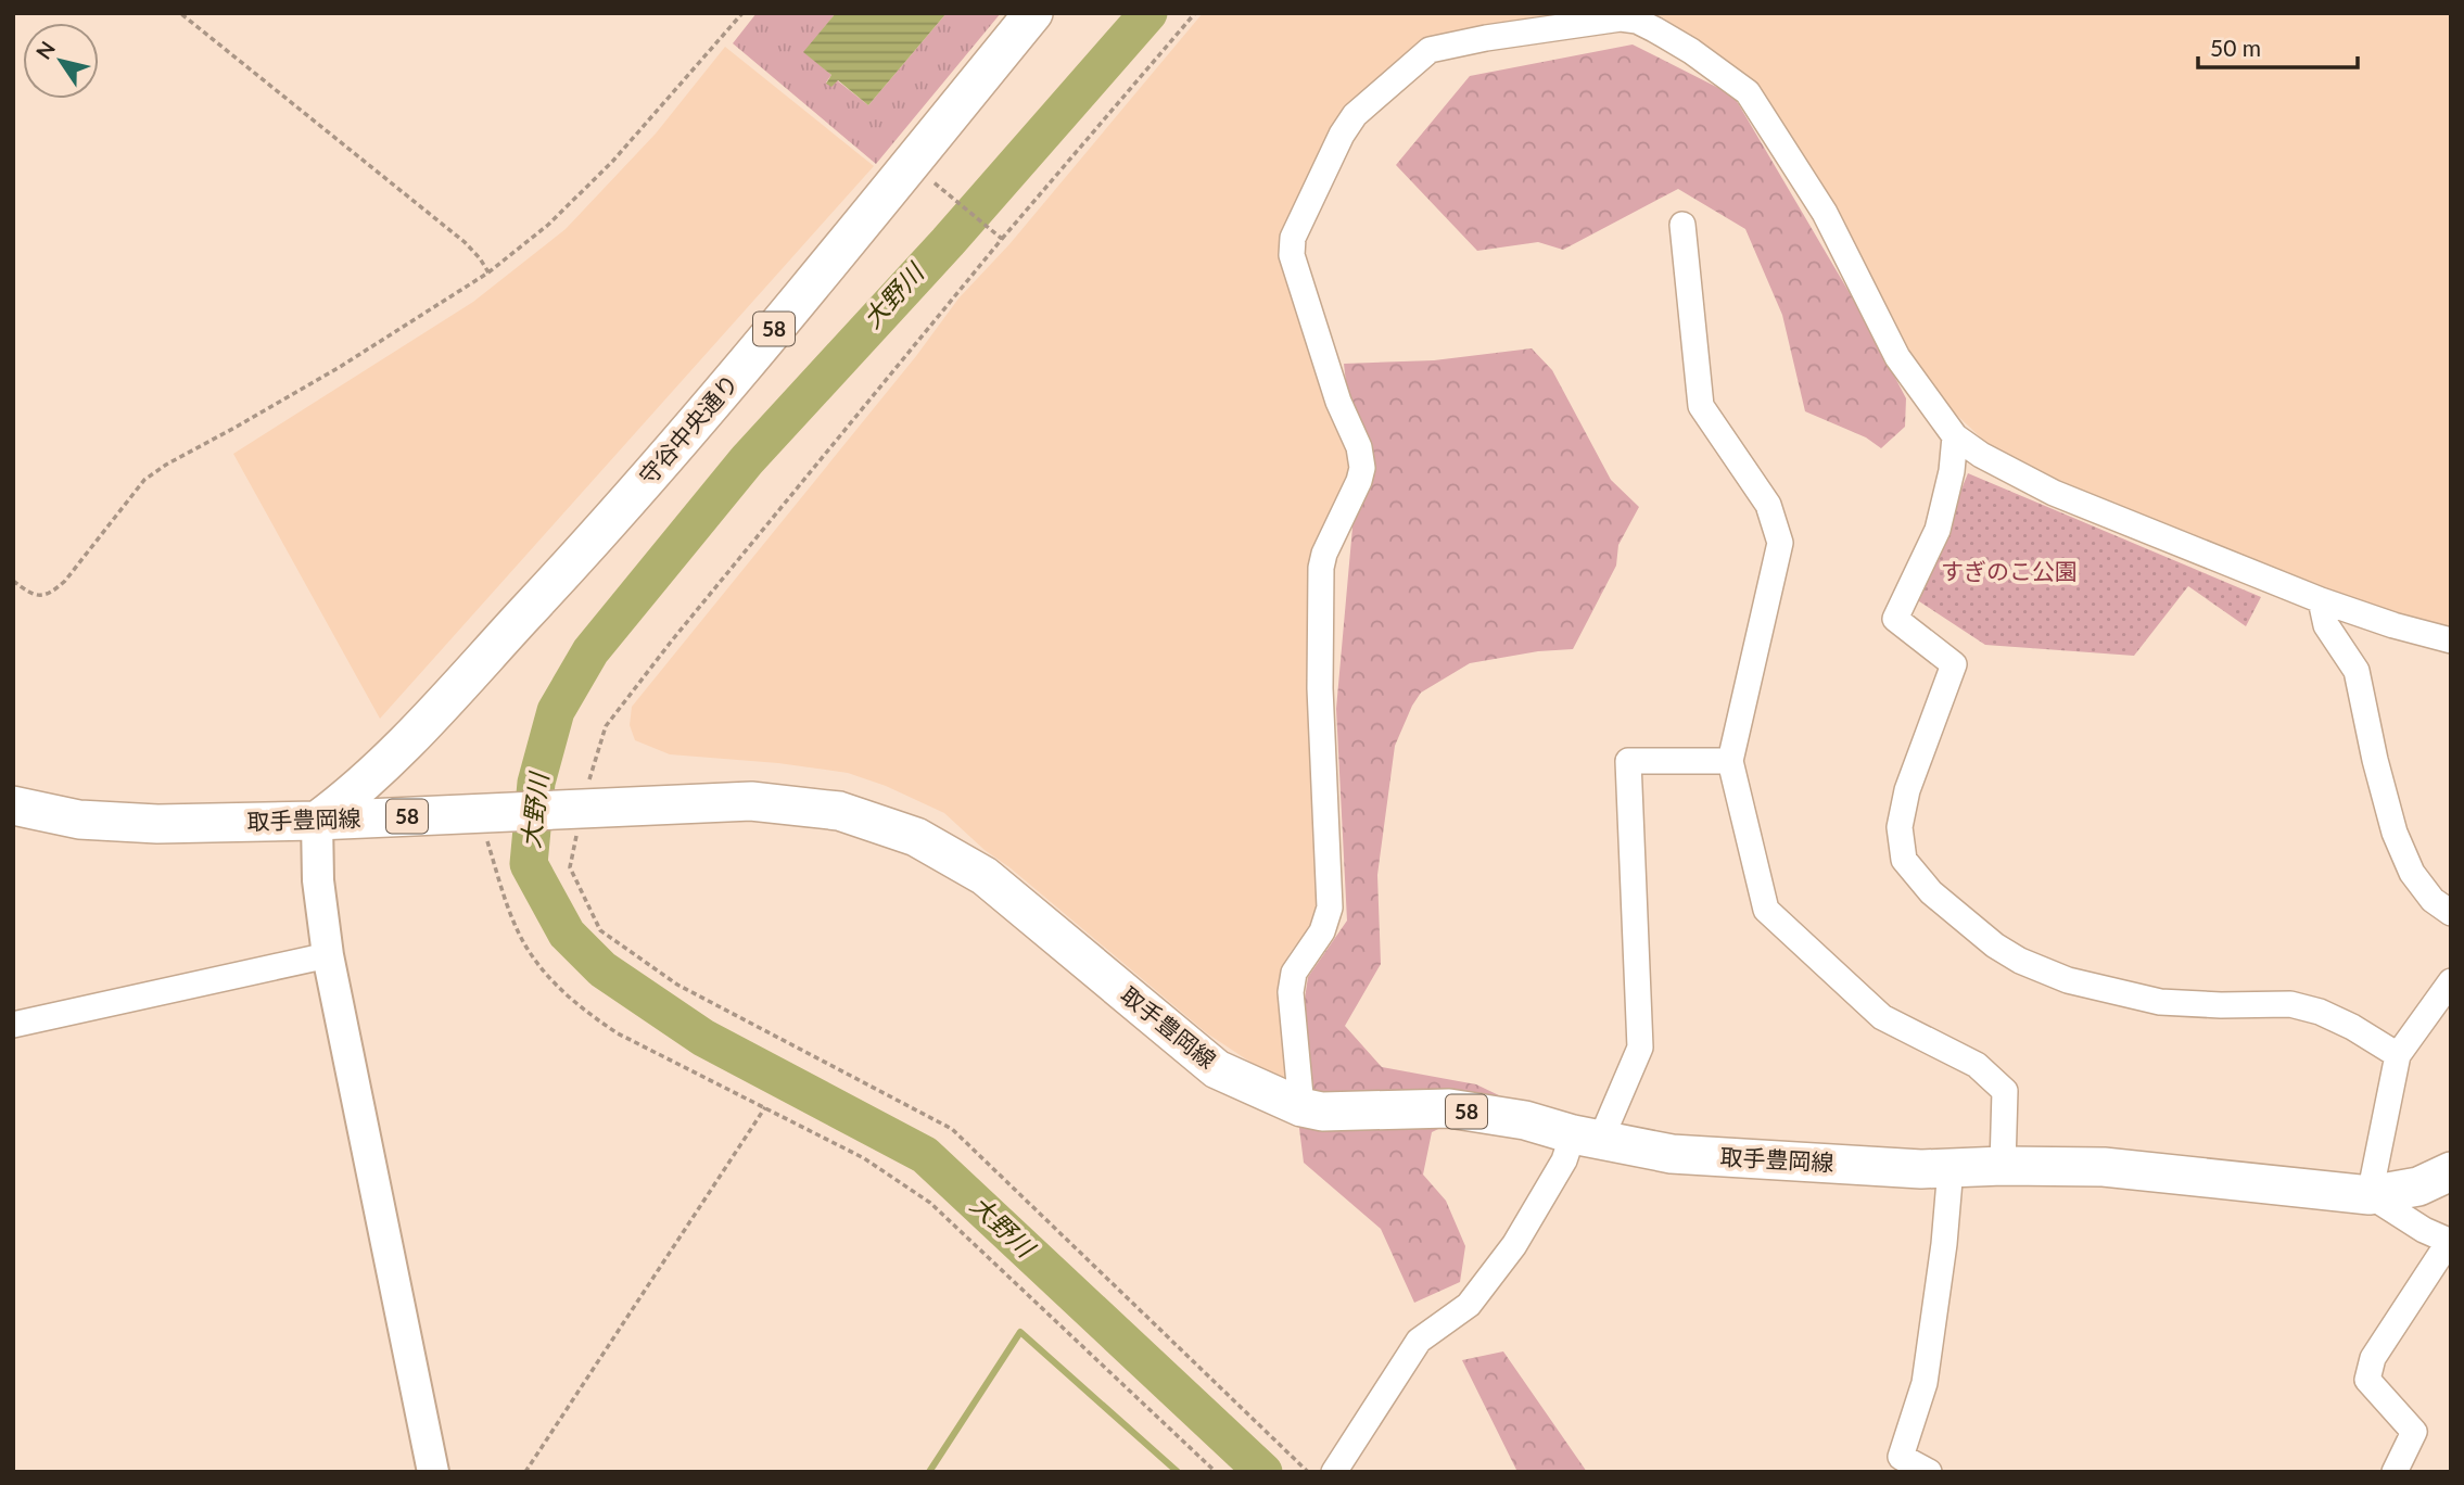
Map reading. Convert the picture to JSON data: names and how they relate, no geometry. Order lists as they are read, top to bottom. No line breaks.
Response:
{"streets":{"main road":["58","守谷中央通り","取手豊岡線"]},"crossings":[["守谷中央通り","取手豊岡線"]],"water":["大野川"],"parks":["すぎのこ公園"],"scale_bar":"50 m","north":"top left"}
